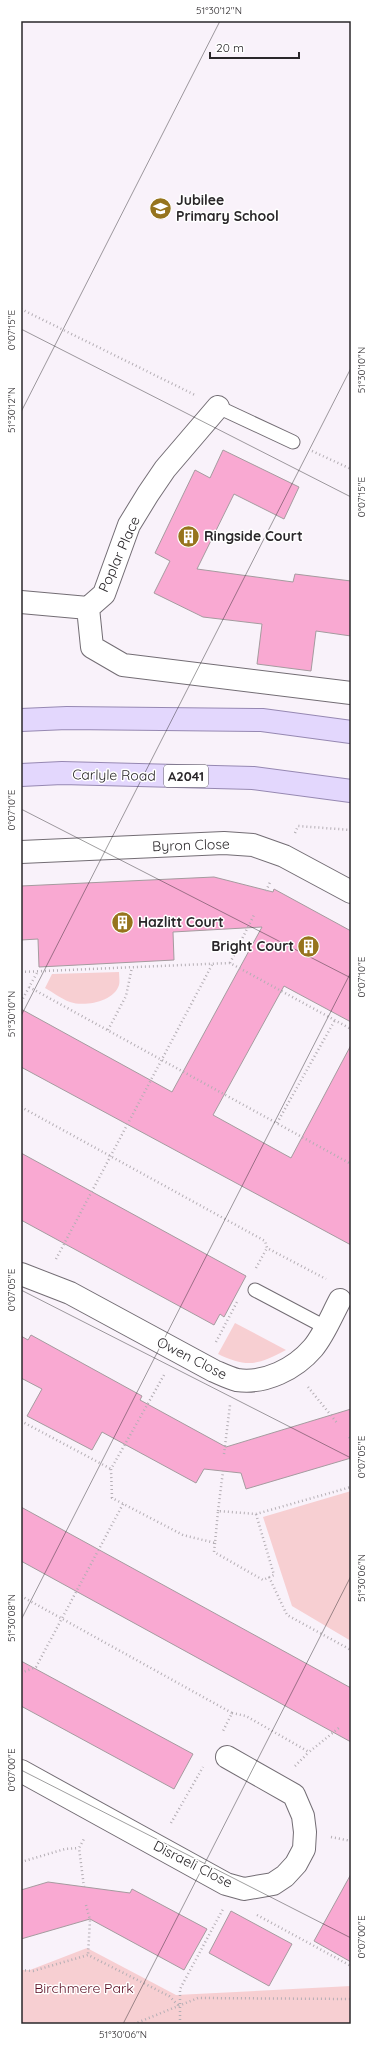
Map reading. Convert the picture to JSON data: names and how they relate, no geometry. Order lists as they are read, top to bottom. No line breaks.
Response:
{"streets":{"main road":["Carlyle Road","A2041"],"street":["Poplar Place","Byron Close","Owen Close","Disraeli Close"]},"parks":["Birchmere Park"],"places":{"school or university":["Jubilee Primary School"],"building":["Ringside Court","Hazlitt Court","Bright Court"]},"scale_bar":"20 m","coordinates":["51°30'12\"N","0°07'15\"E","51°30'10\"N","0°07'10\"E","0°07'05\"E","51°30'06\"N","51°30'08\"N","0°07'00\"E"]}
